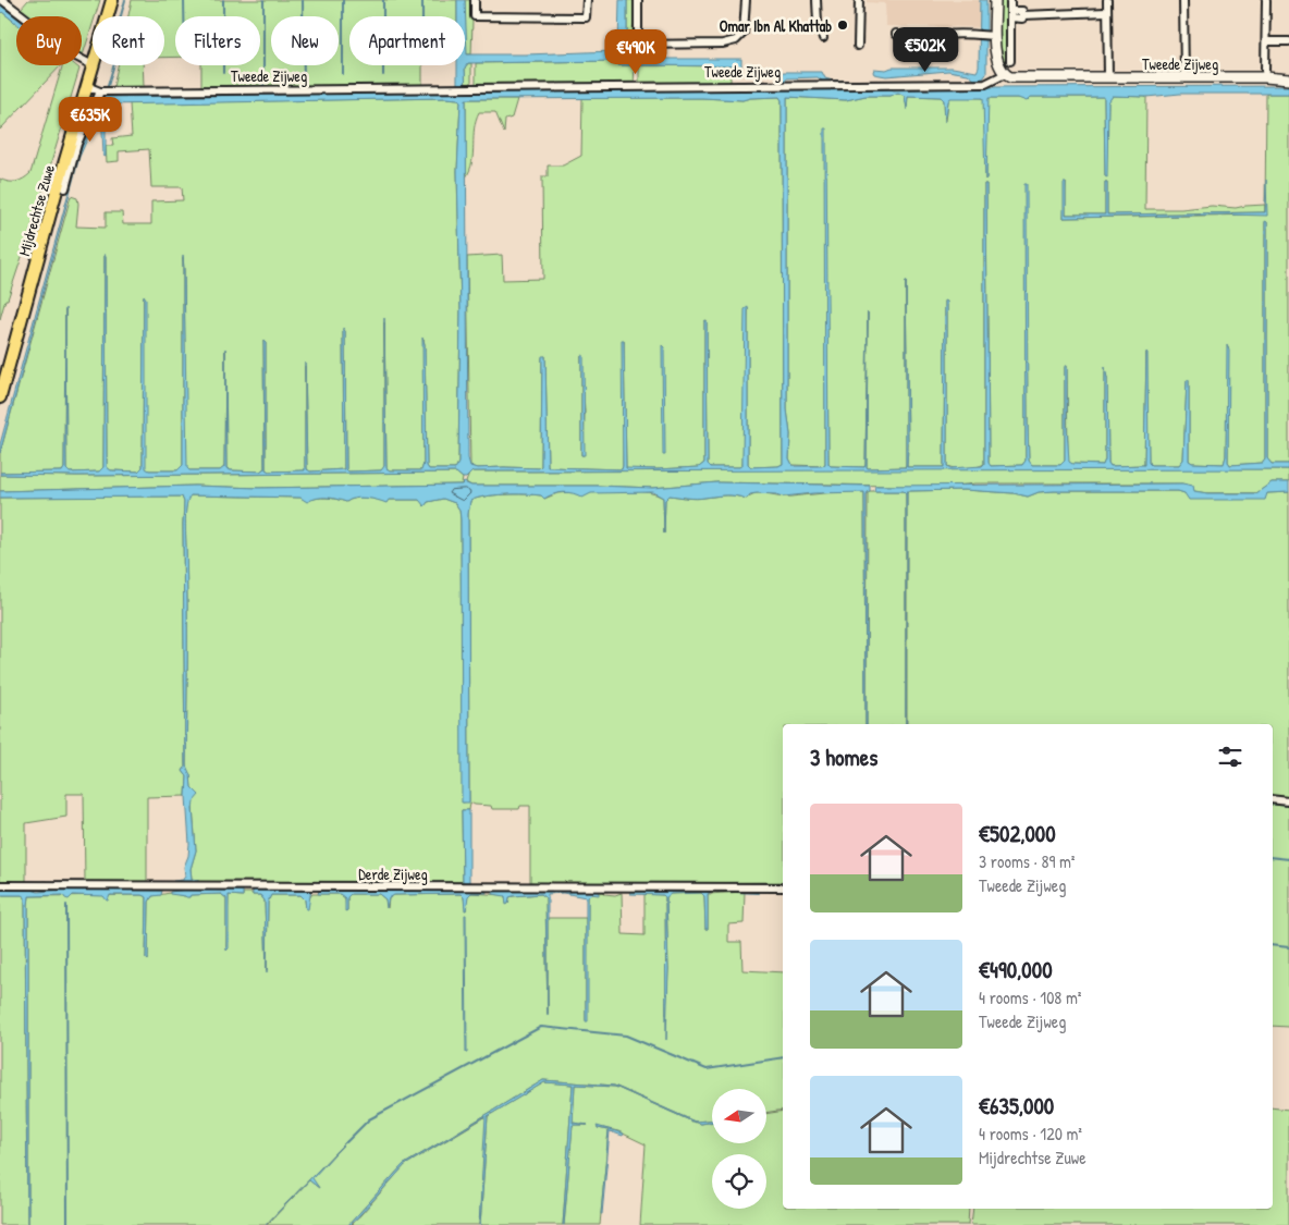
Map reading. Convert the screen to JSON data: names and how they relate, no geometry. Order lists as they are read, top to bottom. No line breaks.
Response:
{"streets":{"main road":["Mijdrechtse Zuwe"],"street":["Tweede Zijweg","Derde Zijweg"]},"crossings":[["Tweede Zijweg","Mijdrechtse Zuwe"]],"places":["Omar Ibn Al Khattab"],"north":"left","page":{"chip":["Buy","Rent","Filters","New","Apartment"],"price":["€502K","€490K","€635K"],"heading":"3 homes","list":[{"name":"€502,000","note":"3 rooms · 89 m² · Tweede Zijweg"},{"name":"€490,000","note":"4 rooms · 108 m² · Tweede Zijweg"},{"name":"€635,000","note":"4 rooms · 120 m² · Mijdrechtse Zuwe"}]}}
